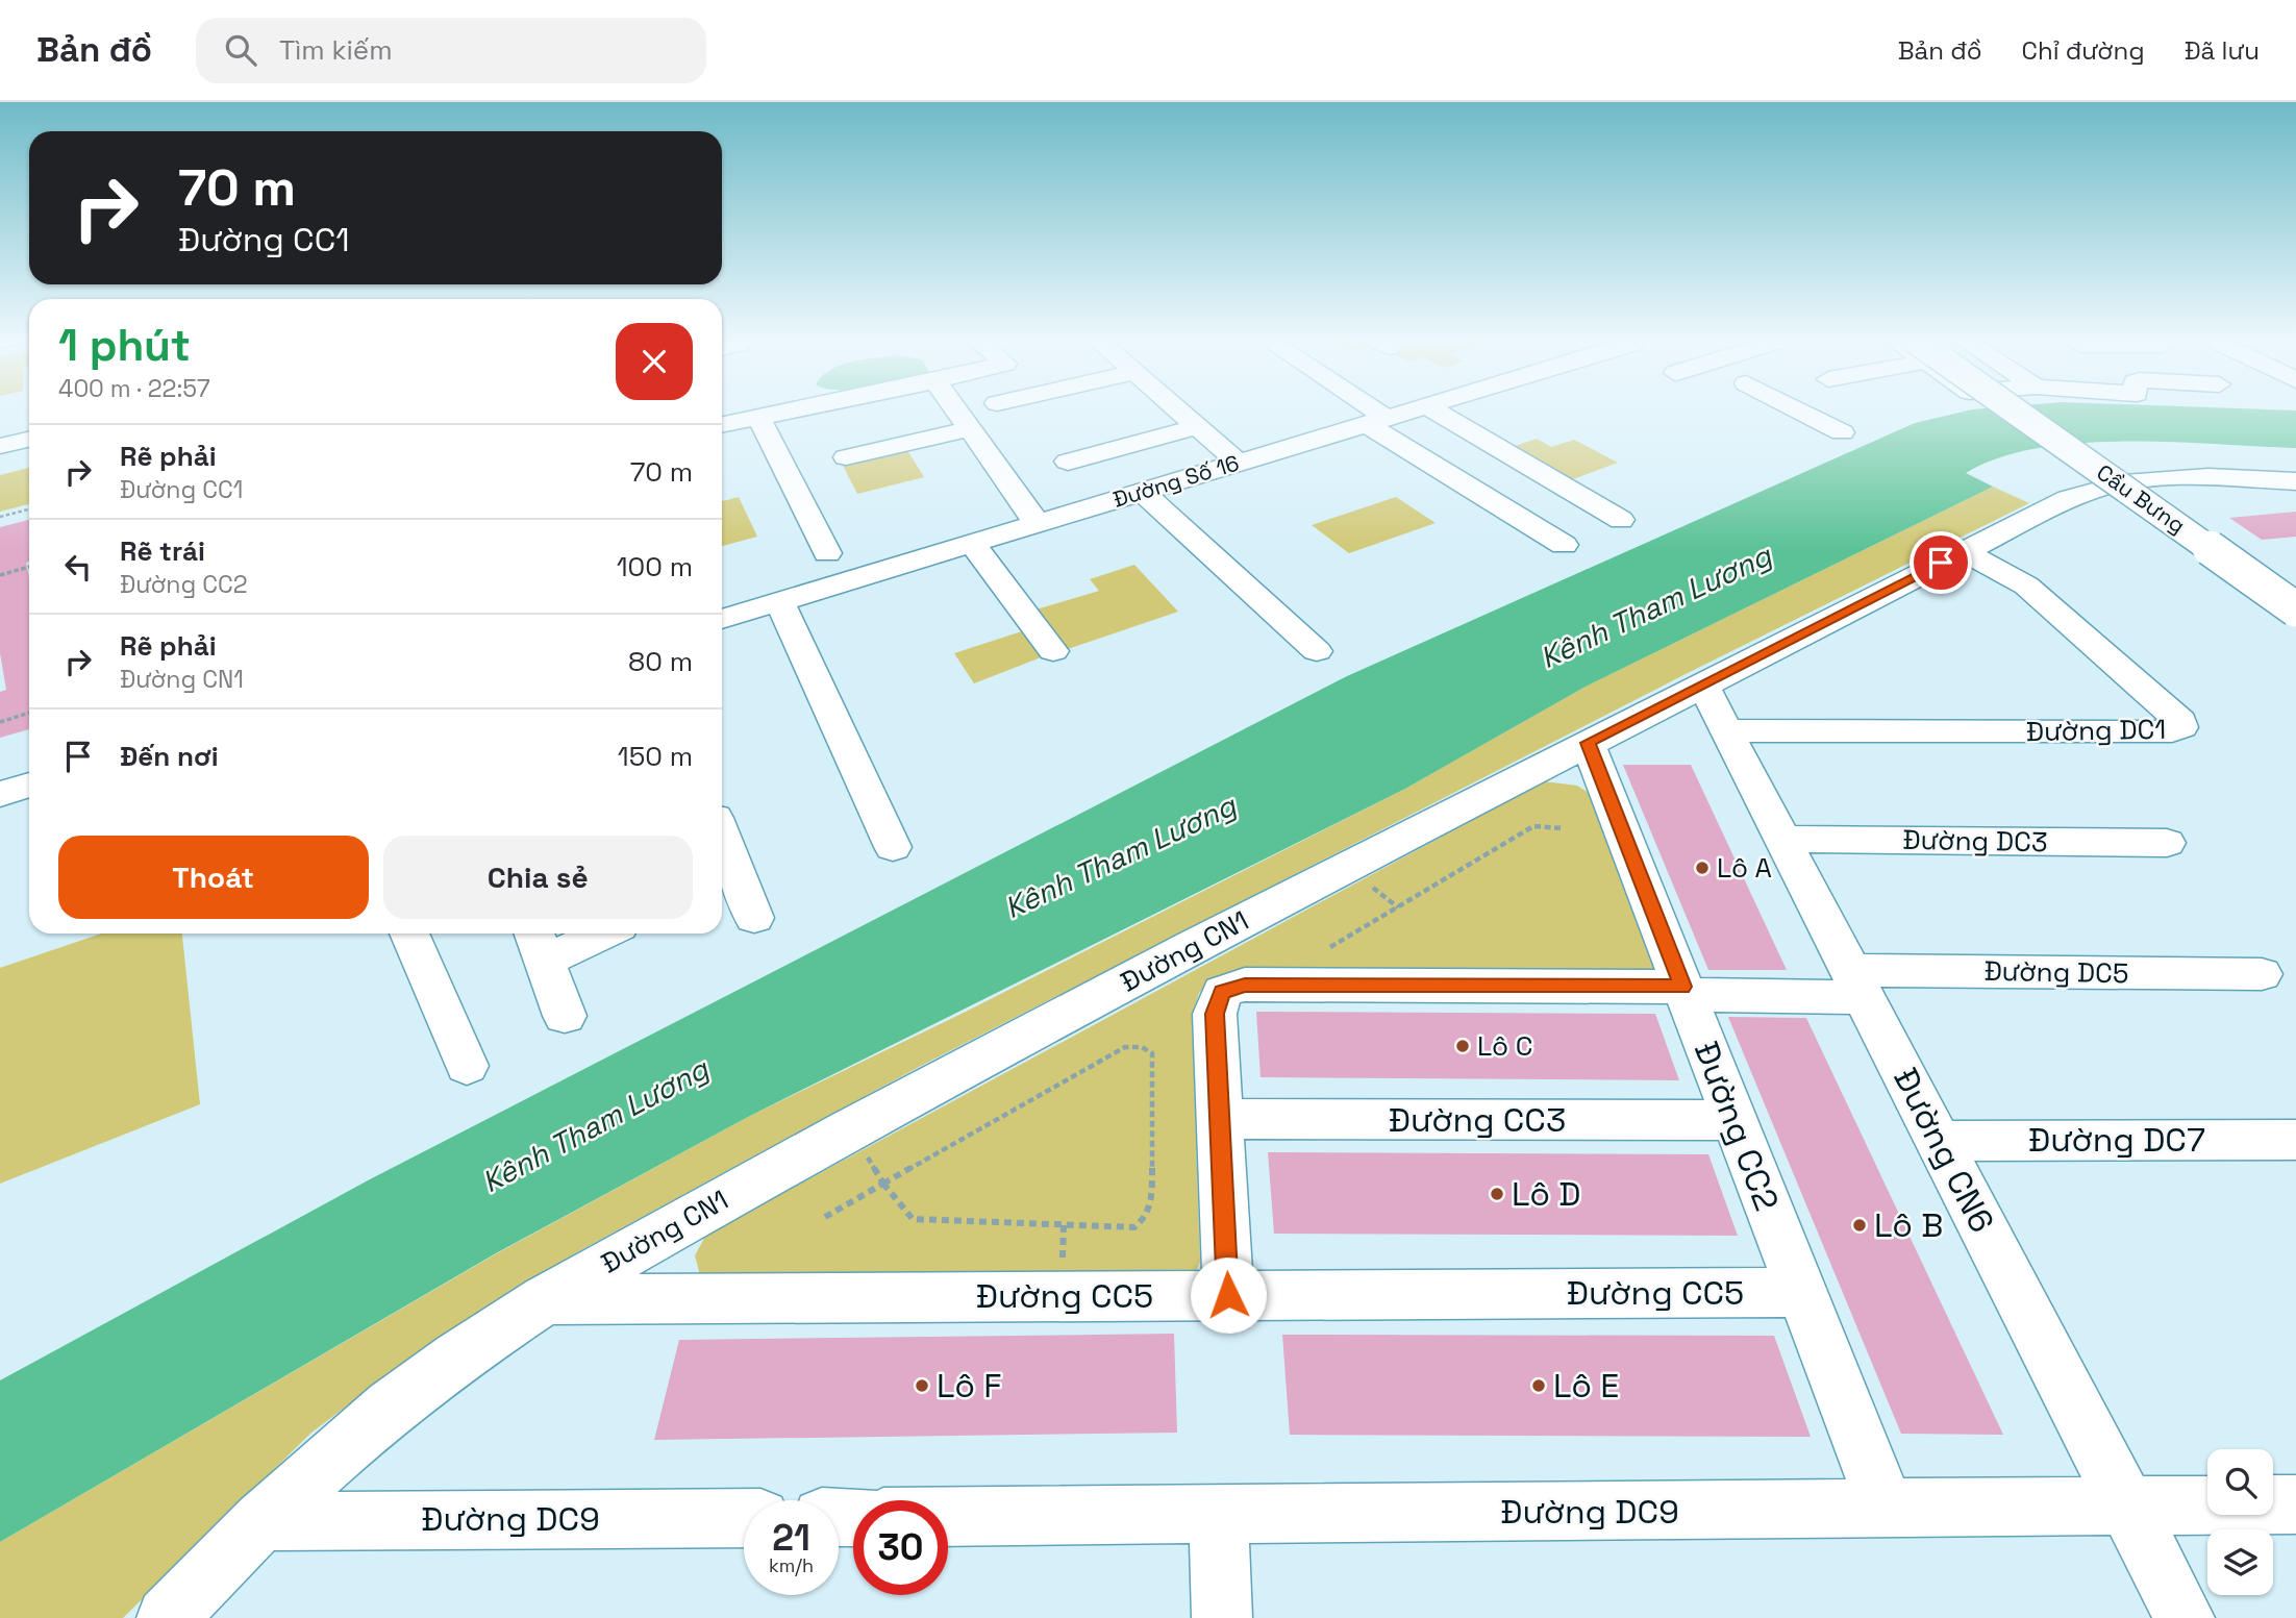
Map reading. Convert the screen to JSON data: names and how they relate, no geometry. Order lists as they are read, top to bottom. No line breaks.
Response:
{"streets":{"main road":["Cầu Bưng"],"street":["Đường Số 16","Đường DC1","Đường DC3","Đường CN1","Đường DC5","Đường CC3","Đường CC2","Đường DC7","Đường CN6","Đường CC5","Đường DC9"]},"crossings":[["Đường DC1","Đường CN1"],["Đường DC1","Đường CN6"],["Đường DC3","Đường CN6"],["Đường CN1","Đường CC2"],["Đường CN1","Đường CN6"],["Đường CN1","Đường CC5"],["Đường CN1","Đường DC9"],["Đường DC5","Đường CC3"],["Đường DC5","Đường CC2"],["Đường DC5","Đường CN6"],["Đường DC5","Đường CC5"],["Đường CC3","Đường CC2"],["Đường CC2","Đường CC5"],["Đường CC2","Đường DC9"],["Đường DC7","Đường CN6"],["Đường CN6","Đường DC9"]],"water":["Kênh Tham Lương"],"places":["Lô A","Lô C","Lô D","Lô B","Lô F","Lô E"],"page":{"header":"Bản đồ","search":"Tìm kiếm","nav":["Bản đồ","Chỉ đường","Đã lưu"],"turn":["70 m","Đường CC1"],"heading":["1 phút","400 m · 22:57"],"list":[{"name":"Rẽ phải","note":"Đường CC1","value":"70 m"},{"name":"Rẽ trái","note":"Đường CC2","value":"100 m"},{"name":"Rẽ phải","note":"Đường CN1","value":"80 m"},{"name":"Đến nơi","value":"150 m"}],"buttons":["Thoát","Chia sẻ"],"speed":"21 km/h","limit":"30"}}
